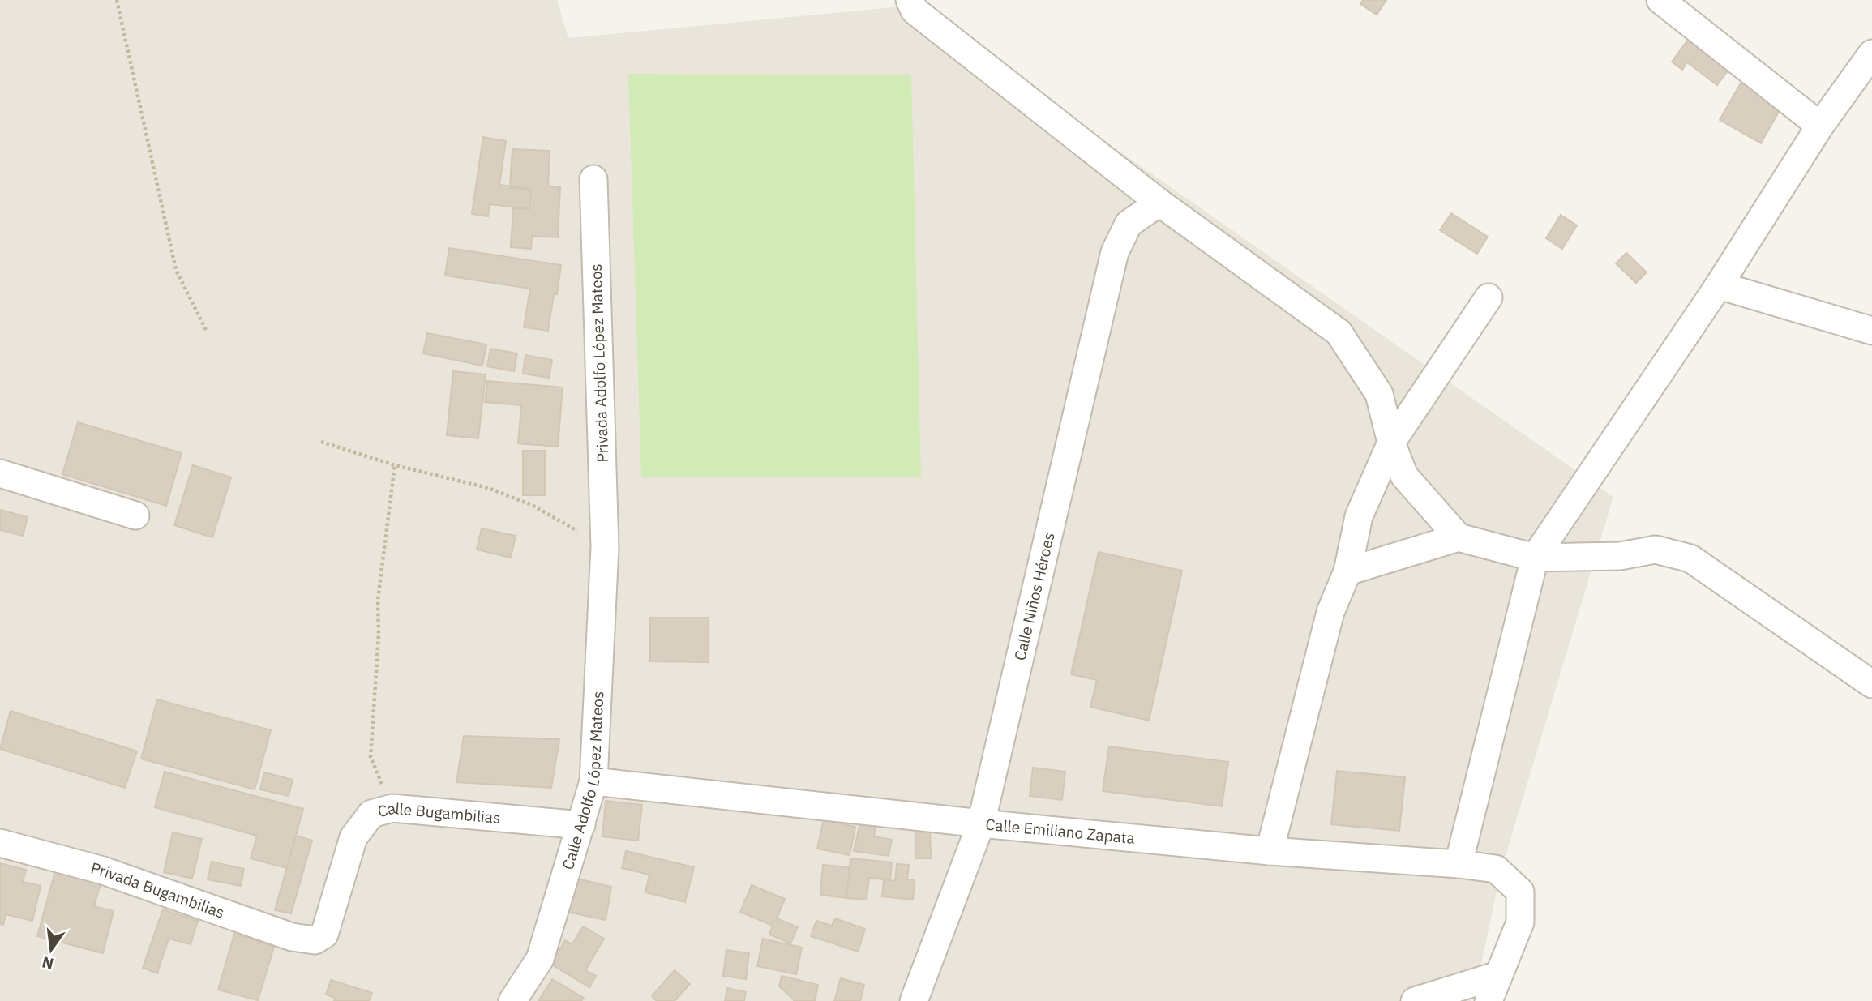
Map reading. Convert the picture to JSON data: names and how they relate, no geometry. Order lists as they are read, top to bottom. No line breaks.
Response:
{"streets":{"street":["Privada Adolfo López Mateos","Calle Niños Héroes","Calle Adolfo López Mateos","Calle Bugambilias","Calle Emiliano Zapata","Privada Bugambilias"]},"crossings":[["Privada Adolfo López Mateos","Calle Adolfo López Mateos"],["Calle Niños Héroes","Calle Emiliano Zapata"],["Calle Adolfo López Mateos","Calle Bugambilias"],["Calle Adolfo López Mateos","Calle Emiliano Zapata"],["Calle Bugambilias","Privada Bugambilias"]],"north":"bottom"}
